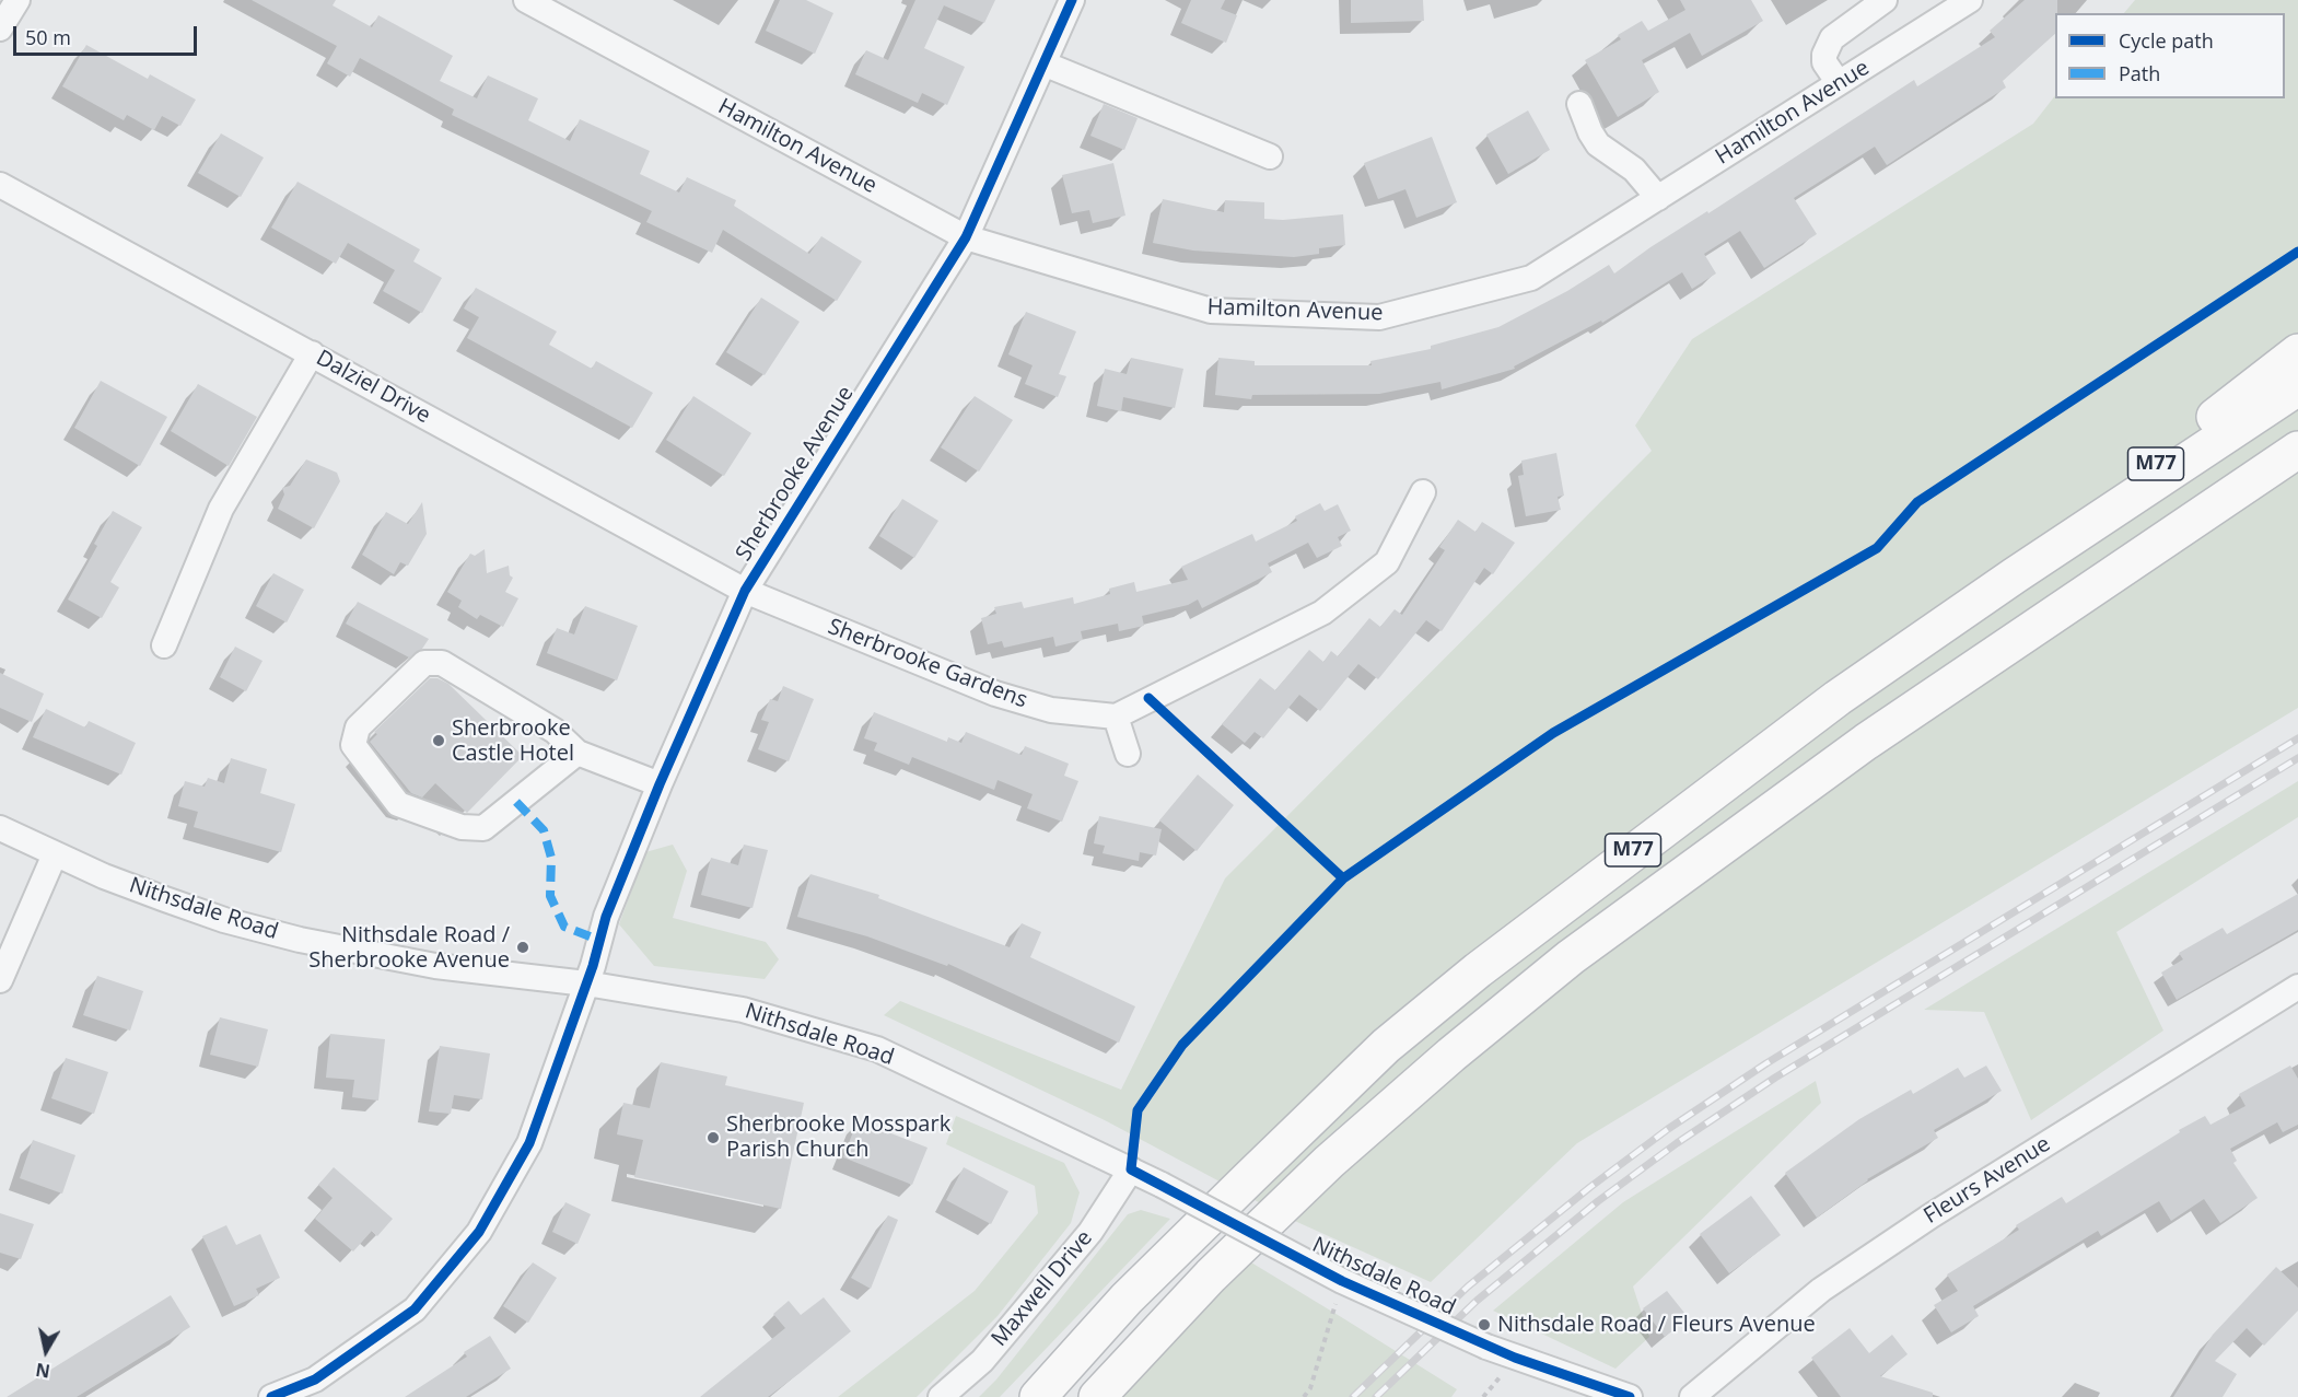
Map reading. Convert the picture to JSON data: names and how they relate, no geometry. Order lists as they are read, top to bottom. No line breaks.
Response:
{"streets":{"highway":["M77"],"street":["Hamilton Avenue","Dalziel Drive","Sherbrooke Avenue","Sherbrooke Gardens","Nithsdale Road","Fleurs Avenue","Maxwell Drive"]},"crossings":[["Hamilton Avenue","Sherbrooke Avenue"],["Dalziel Drive","Sherbrooke Avenue"],["Dalziel Drive","Sherbrooke Gardens"],["Sherbrooke Avenue","Sherbrooke Gardens"],["Sherbrooke Avenue","Nithsdale Road"],["Nithsdale Road","Maxwell Drive"]],"places":["Sherbrooke Castle Hotel","Nithsdale Road / Sherbrooke Avenue","Sherbrooke Mosspark Parish Church","Nithsdale Road / Fleurs Avenue"],"legend":["Cycle path","Path"],"scale_bar":"50 m","north":"bottom"}
